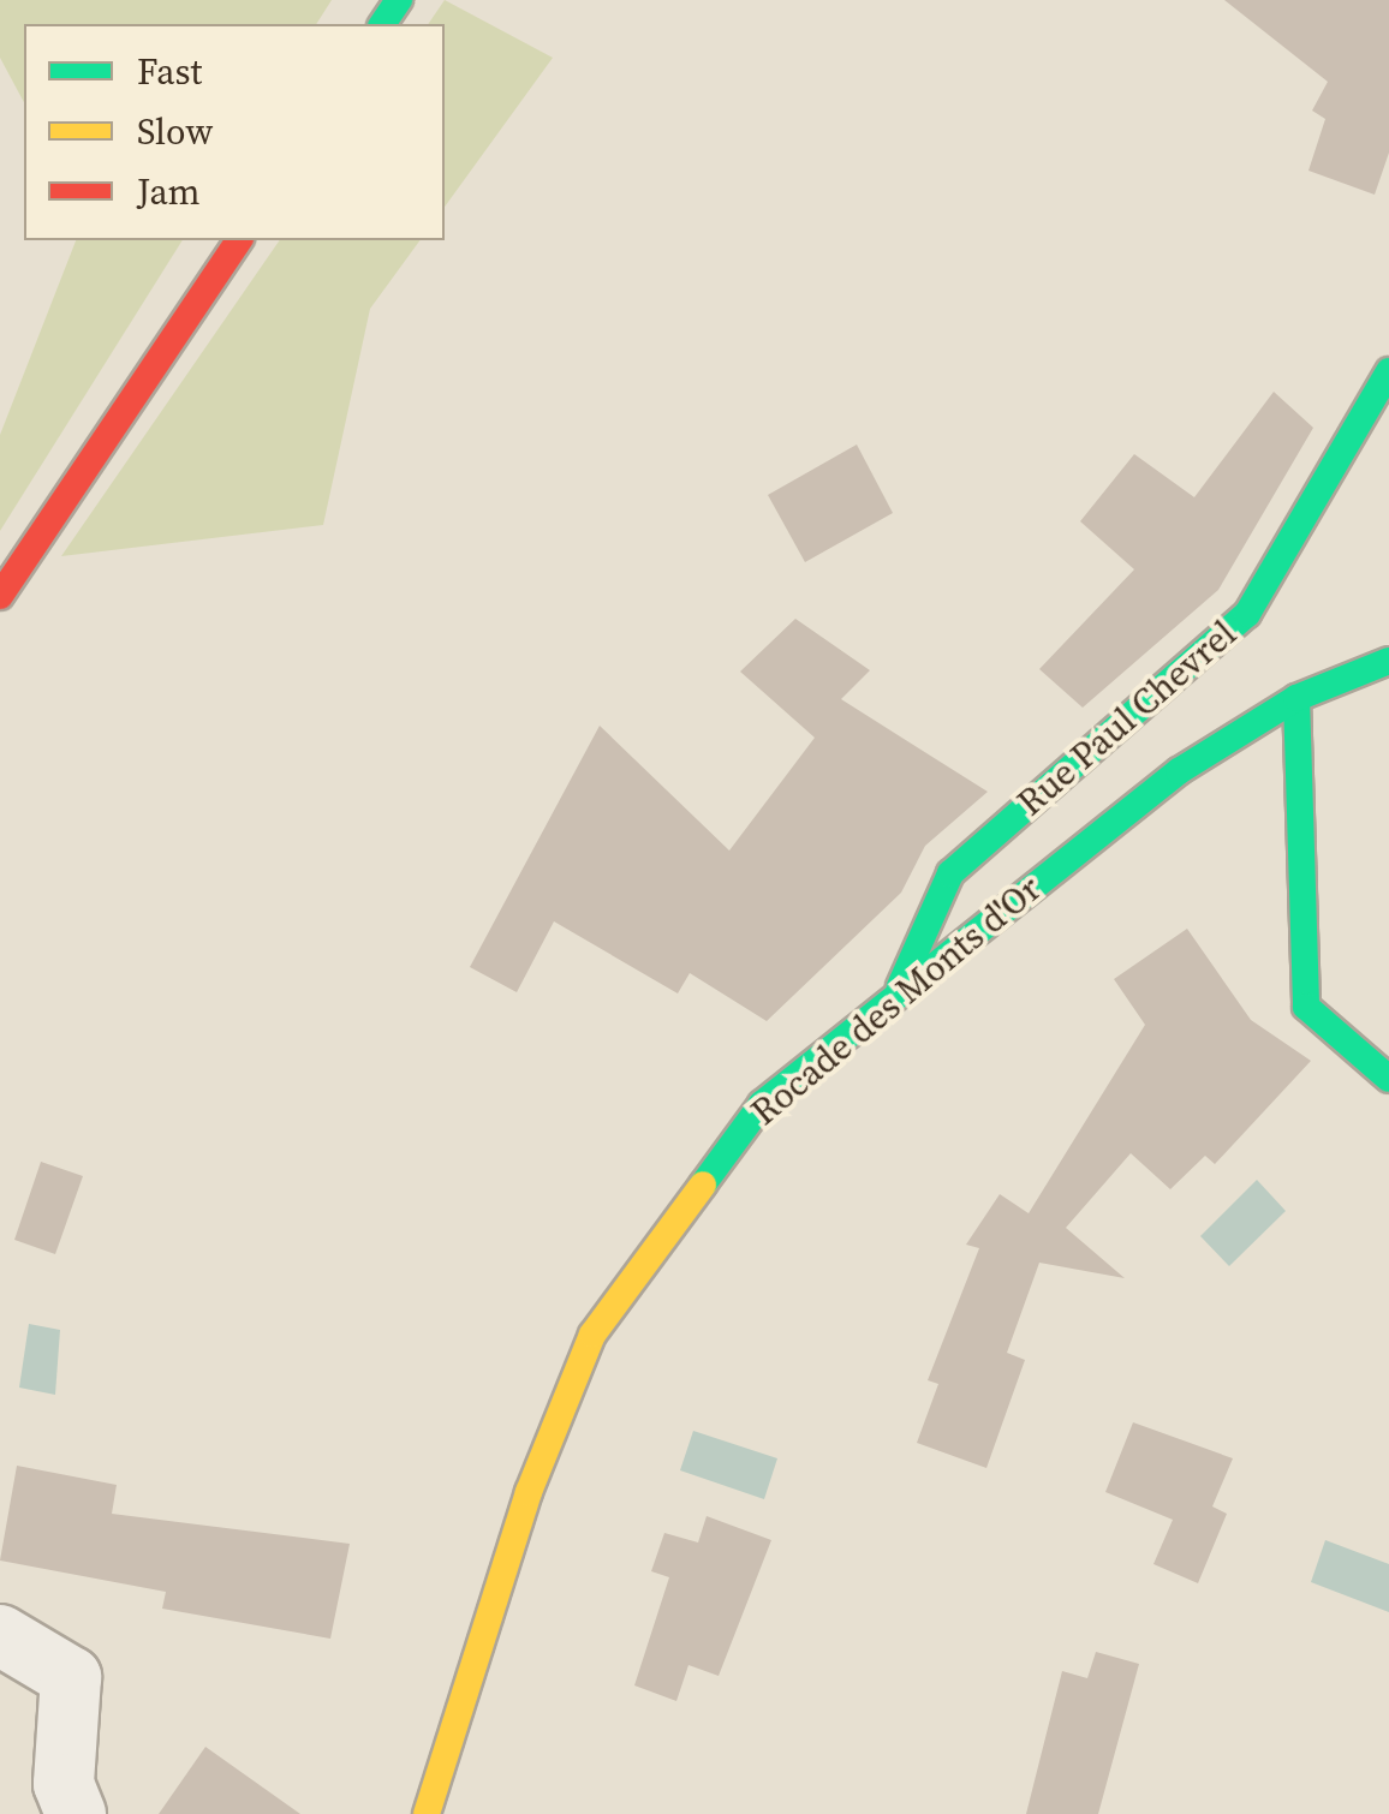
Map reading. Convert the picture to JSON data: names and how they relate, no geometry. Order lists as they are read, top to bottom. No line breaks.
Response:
{"streets":{"street":["Rue Paul Chevrel","Rocade des Monts d'Or"]},"crossings":[["Rue Paul Chevrel","Rocade des Monts d'Or"]],"legend":["Fast","Slow","Jam"]}
